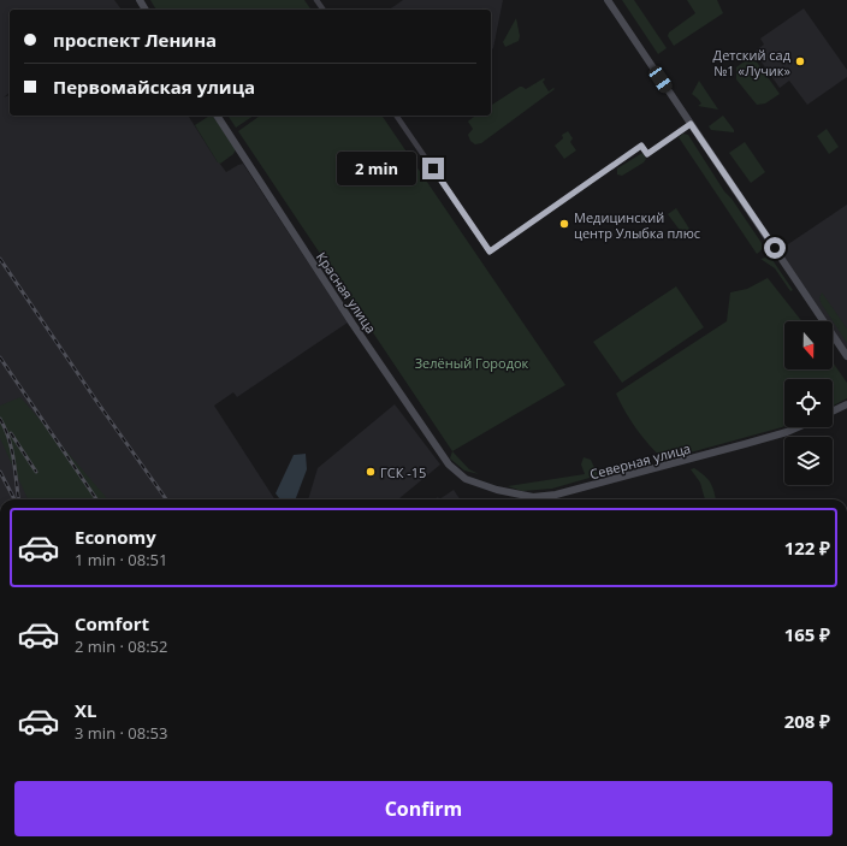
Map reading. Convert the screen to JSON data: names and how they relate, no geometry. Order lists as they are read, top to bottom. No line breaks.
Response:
{"streets":{"main road":["Красная улица","Северная улица"]},"crossings":[["Красная улица","Северная улица"]],"parks":["Зелёный Городок"],"places":["Детский сад №1 «Лучик»","Медицинский центр Улыбка плюс","ГСК -15"],"north":"bottom","page":{"banner":["проспект Ленина","Первомайская улица"],"bubble":"2 min","list":[{"name":"Economy","note":"1 min · 08:51","value":"122 ₽"},{"name":"Comfort","note":"2 min · 08:52","value":"165 ₽"},{"name":"XL","note":"3 min · 08:53","value":"208 ₽"}],"buttons":"Confirm"}}
